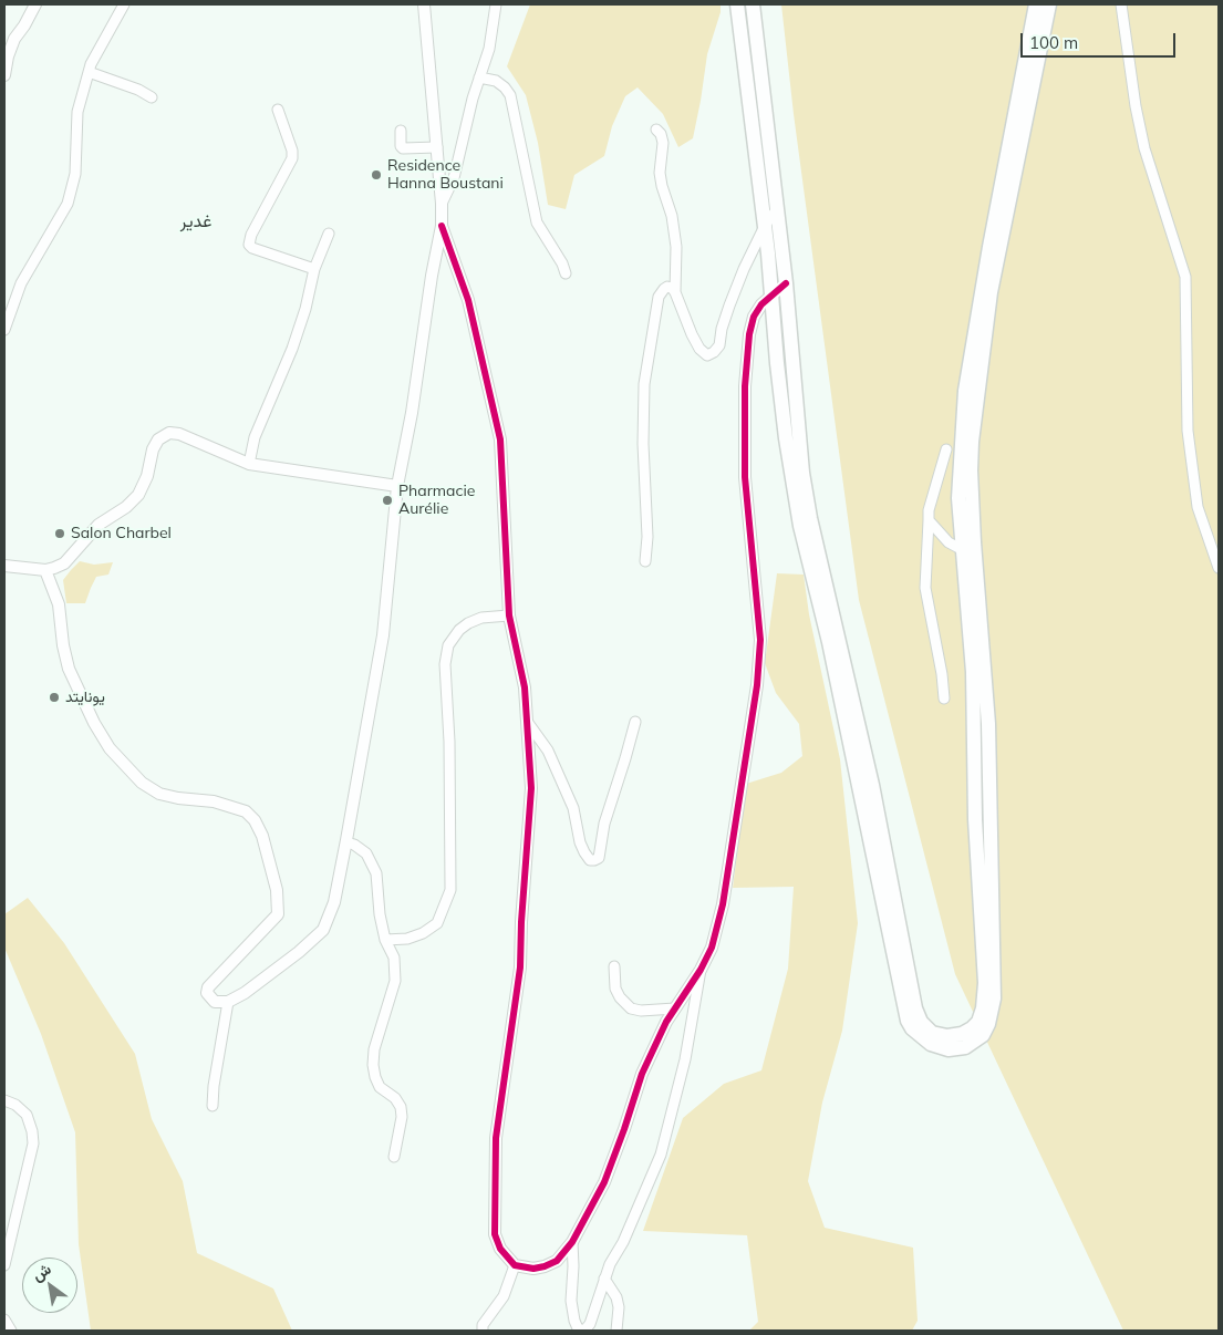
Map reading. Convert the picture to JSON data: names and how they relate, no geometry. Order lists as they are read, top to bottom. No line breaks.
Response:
{"districts":["غدير"],"places":["Residence Hanna Boustani","Pharmacie Aurélie","Salon Charbel","يونايتد"],"scale_bar":"100 m","north":"top left"}
